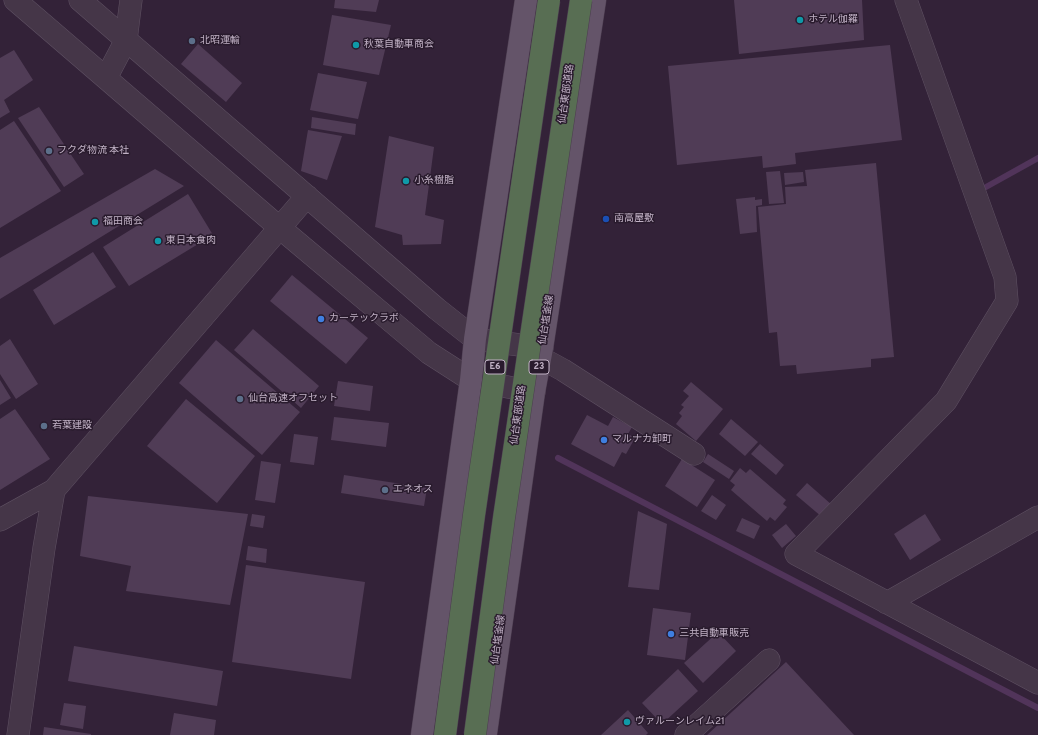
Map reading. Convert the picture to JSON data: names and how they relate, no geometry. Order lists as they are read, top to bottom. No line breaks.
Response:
{"streets":{"highway":["仙台東部道路","E6"],"main road":["仙台塩釜線","23"]},"places":["ホテル伽羅","北昭運輸","秋葉自動車商会","フクダ物流 本社","小糸樹脂","南高屋敷","福田商会","東日本食肉","カーテックラボ","仙台高速オフセット","若葉建設","マルナカ卸町","エネオス","三共自動車販売","ヴァルーンレイム21"]}
